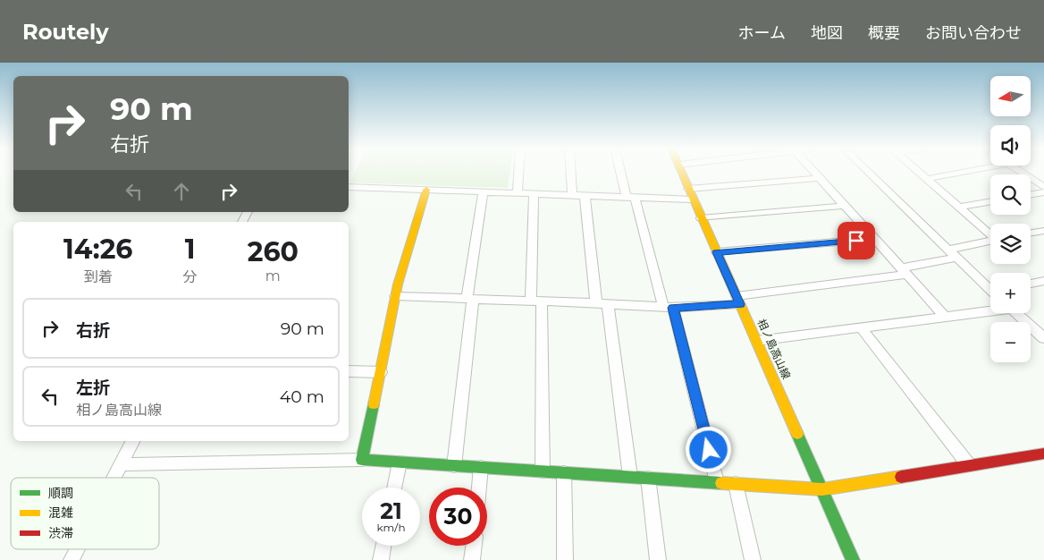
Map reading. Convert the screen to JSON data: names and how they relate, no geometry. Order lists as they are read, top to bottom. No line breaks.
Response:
{"streets":{"street":["相ノ島高山線"]},"legend":["順調","混雑","渋滞"],"north":"left","page":{"header":"Routely","nav":["ホーム","地図","概要","お問い合わせ"],"map_buttons":["+","−"],"turn":["90 m","右折"],"eta":["14:26","到着","1","分","260","m"],"list":[{"name":"右折","value":"90 m"},{"name":"左折","note":"相ノ島高山線","value":"40 m"}],"speed":"21 km/h","limit":"30"}}
